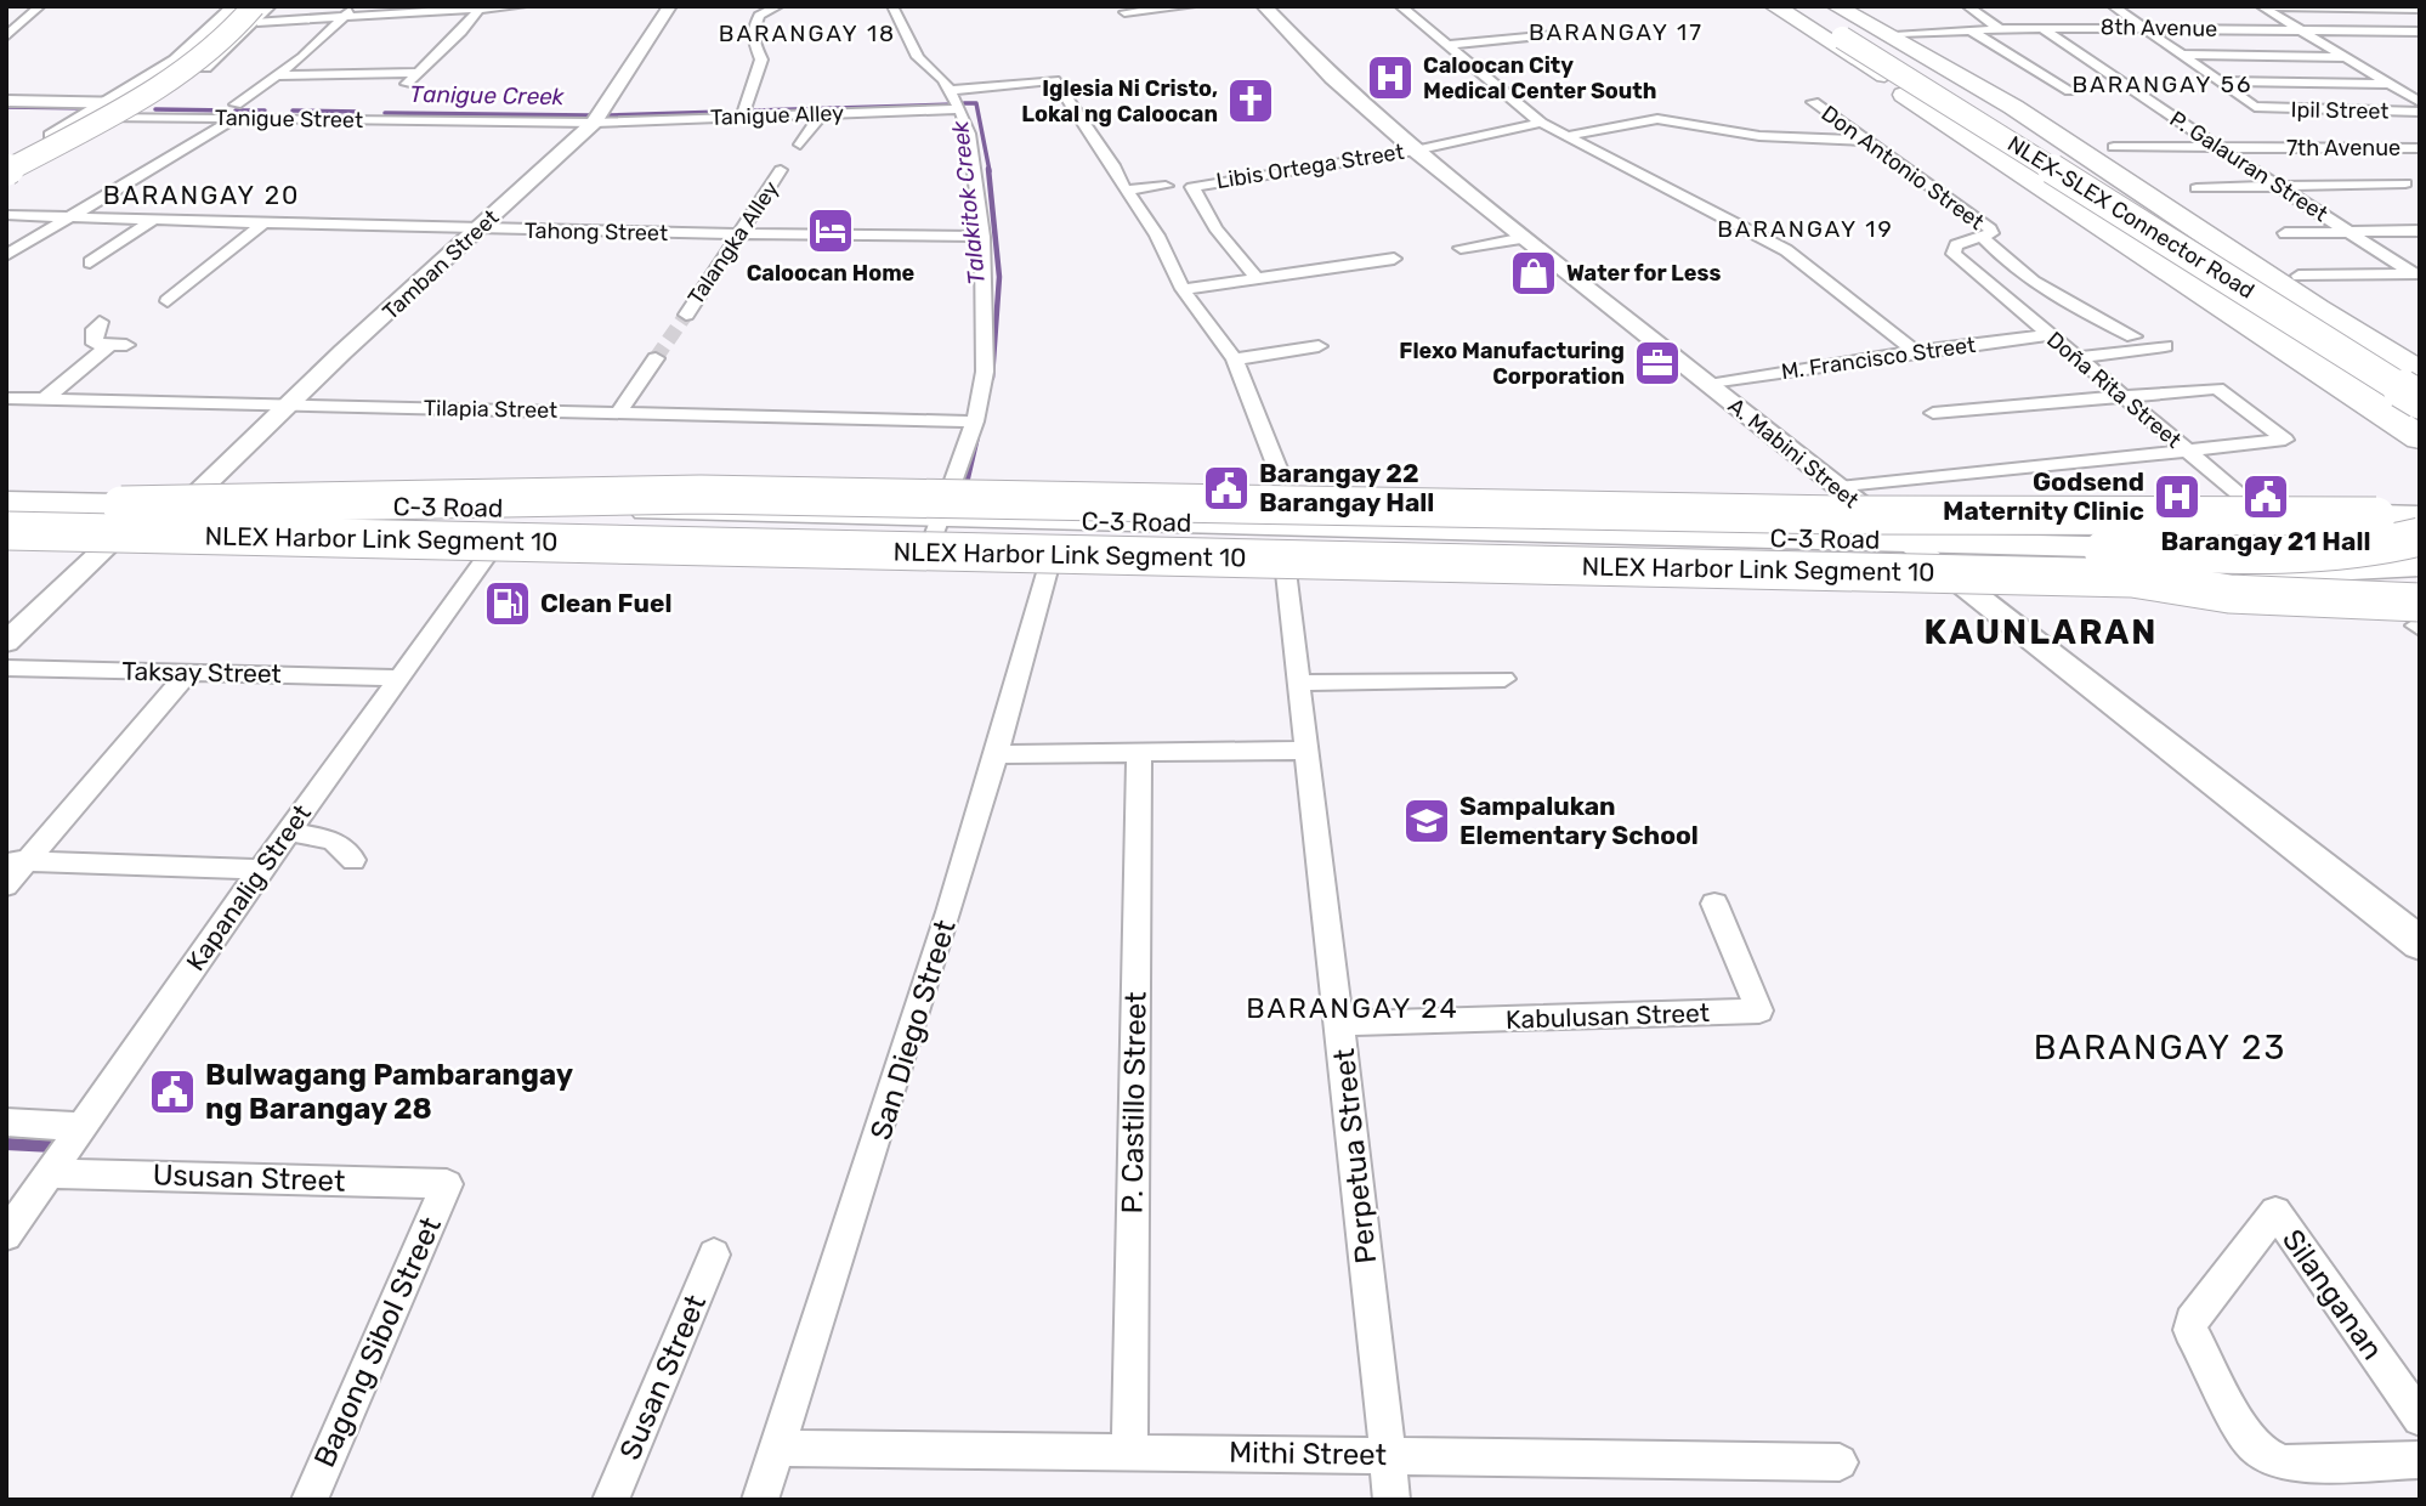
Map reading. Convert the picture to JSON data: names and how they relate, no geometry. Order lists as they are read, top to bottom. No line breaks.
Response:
{"streets":{"highway":["NLEX-SLEX Connector Road","NLEX Harbor Link Segment 10"],"main road":["A. Mabini Street","C-3 Road"],"street":["8th Avenue","Ipil Street","Tanigue Alley","Tanigue Street","7th Avenue","Libis Ortega Street","P. Galauran Street","Don Antonio Street","Tahong Street","Talangka Alley","Tamban Street","M. Francisco Street","Doña Rita Street","Tilapia Street","Taksay Street","Kapanalig Street","Kabulusan Street","San Diego Street","P. Castillo Street","Perpetua Street","Ususan Street","Silanganan","Bagong Sibol Street","Susan Street","Mithi Street"]},"crossings":[["8th Avenue","P. Galauran Street"],["Tanigue Alley","Tanigue Street"],["Tanigue Alley","Tamban Street"],["Tanigue Street","Tamban Street"],["7th Avenue","P. Galauran Street"],["Libis Ortega Street","A. Mabini Street"],["Don Antonio Street","Doña Rita Street"],["Tahong Street","Talangka Alley"],["Tahong Street","Tamban Street"],["Tamban Street","Tilapia Street"],["Tamban Street","C-3 Road"],["M. Francisco Street","Doña Rita Street"],["M. Francisco Street","A. Mabini Street"],["Doña Rita Street","C-3 Road"],["A. Mabini Street","C-3 Road"],["C-3 Road","NLEX Harbor Link Segment 10"],["C-3 Road","Kapanalig Street"],["C-3 Road","San Diego Street"],["C-3 Road","Perpetua Street"],["NLEX Harbor Link Segment 10","Perpetua Street"],["Taksay Street","Kapanalig Street"],["Kapanalig Street","Ususan Street"],["Kabulusan Street","Perpetua Street"],["San Diego Street","Mithi Street"],["P. Castillo Street","Mithi Street"],["Perpetua Street","Mithi Street"],["Ususan Street","Bagong Sibol Street"]],"districts":["BARANGAY 17","BARANGAY 18","BARANGAY 56","BARANGAY 20","BARANGAY 19","KAUNLARAN","BARANGAY 24","BARANGAY 23"],"water":["Tanigue Creek","Talakitok Creek"],"places":{"hospital":["Caloocan City Medical Center South","Godsend Maternity Clinic"],"church":["Iglesia Ni Cristo, Lokal ng Caloocan"],"hotel":["Caloocan Home"],"shop":["Water for Less"],"office":["Flexo Manufacturing Corporation"],"public building":["Barangay 22 Barangay Hall","Barangay 21 Hall","Bulwagang Pambarangay ng Barangay 28"],"fuel station":["Clean Fuel"],"school or university":["Sampalukan Elementary School"]}}
